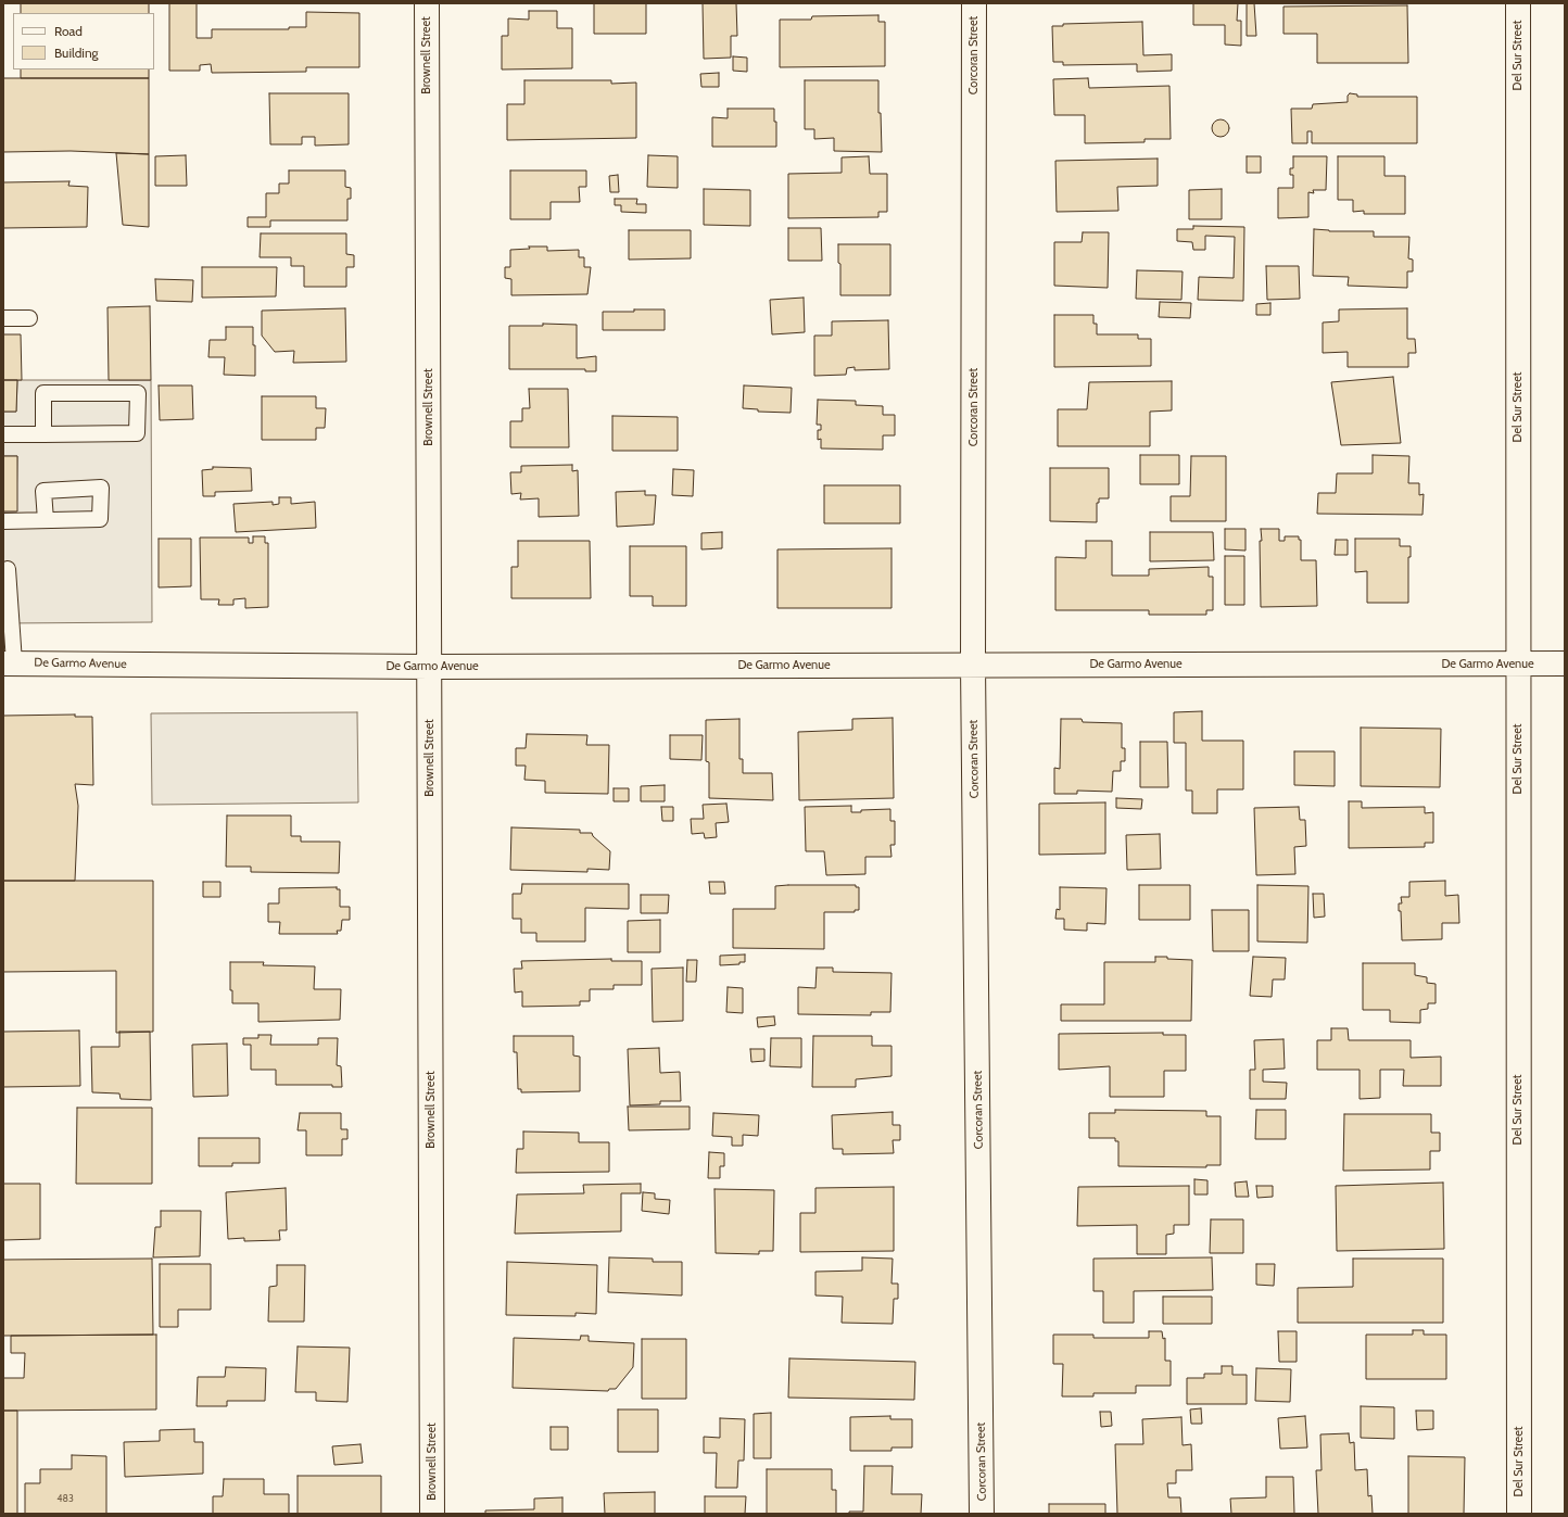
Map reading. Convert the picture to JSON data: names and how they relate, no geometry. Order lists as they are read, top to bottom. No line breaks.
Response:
{"streets":{"street":["Brownell Street","Corcoran Street","Del Sur Street","De Garmo Avenue"]},"crossings":[["Brownell Street","De Garmo Avenue"],["Corcoran Street","De Garmo Avenue"],["Del Sur Street","De Garmo Avenue"]],"house_numbers":["483"],"legend":["Road","Building"]}
